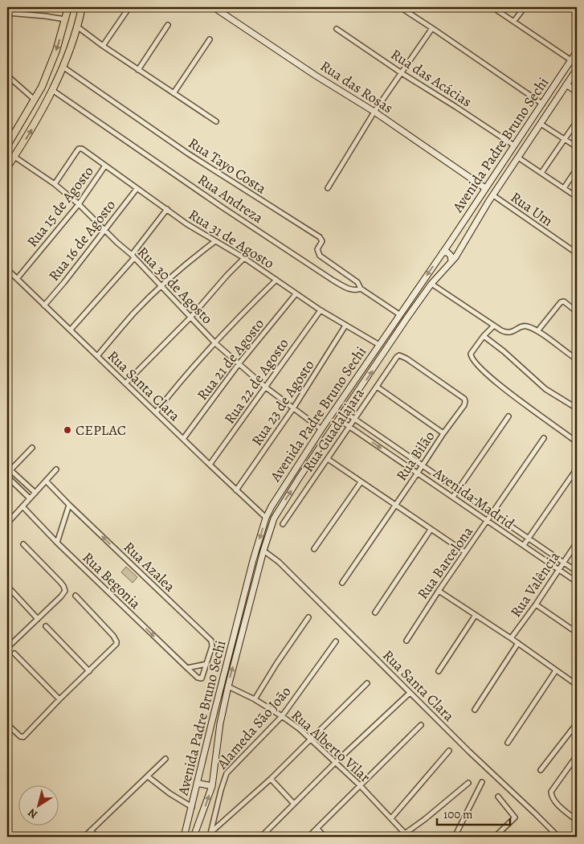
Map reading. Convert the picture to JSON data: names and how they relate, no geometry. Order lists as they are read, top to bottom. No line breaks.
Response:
{"streets":{"main road":["Rua das Rosas","Avenida Padre Bruno Sechi"],"street":["Rua das Acácias","Rua Tayo Costa","Rua Andreza","Rua 15 de Agosto","Rua Um","Rua 31 de Agosto","Rua 16 de Agosto","Rua 30 de Agosto","Rua 21 de Agosto","Rua 22 de Agosto","Rua Santa Clara","Rua 23 de Agosto","Rua Guadalajara","Rua Bilão","Avenida Madrid","Rua Barcelona","Rua Azalea","Rua Begonia","Rua Valência","Alameda São João","Rua Alberto Vilar"]},"crossings":[["Rua das Acácias","Avenida Padre Bruno Sechi"],["Rua das Rosas","Avenida Padre Bruno Sechi"],["Avenida Padre Bruno Sechi","Rua Andreza"],["Avenida Padre Bruno Sechi","Rua Um"],["Avenida Padre Bruno Sechi","Rua 31 de Agosto"],["Avenida Padre Bruno Sechi","Rua 30 de Agosto"],["Avenida Padre Bruno Sechi","Rua Santa Clara"],["Avenida Padre Bruno Sechi","Avenida Madrid"],["Avenida Padre Bruno Sechi","Rua Alberto Vilar"],["Rua Tayo Costa","Rua Andreza"],["Rua 15 de Agosto","Rua 31 de Agosto"],["Rua 15 de Agosto","Rua 30 de Agosto"],["Rua 15 de Agosto","Rua Santa Clara"],["Rua 31 de Agosto","Rua 16 de Agosto"],["Rua 31 de Agosto","Rua 30 de Agosto"],["Rua 31 de Agosto","Rua 21 de Agosto"],["Rua 31 de Agosto","Rua 22 de Agosto"],["Rua 31 de Agosto","Rua 23 de Agosto"],["Rua 16 de Agosto","Rua 30 de Agosto"],["Rua 16 de Agosto","Rua Santa Clara"],["Rua 30 de Agosto","Rua 21 de Agosto"],["Rua 30 de Agosto","Rua 22 de Agosto"],["Rua 30 de Agosto","Rua 23 de Agosto"],["Rua 21 de Agosto","Rua Santa Clara"],["Rua 22 de Agosto","Rua Santa Clara"],["Rua Santa Clara","Rua 23 de Agosto"],["Rua Guadalajara","Rua Bilão"],["Rua Guadalajara","Avenida Madrid"],["Rua Bilão","Avenida Madrid"],["Avenida Madrid","Rua Barcelona"],["Avenida Madrid","Rua Valência"],["Rua Azalea","Rua Begonia"],["Alameda São João","Rua Alberto Vilar"]],"one_way":["Rua Azalea","Rua Begonia"],"places":["CEPLAC"],"scale_bar":"100 m","north":"bottom left"}
